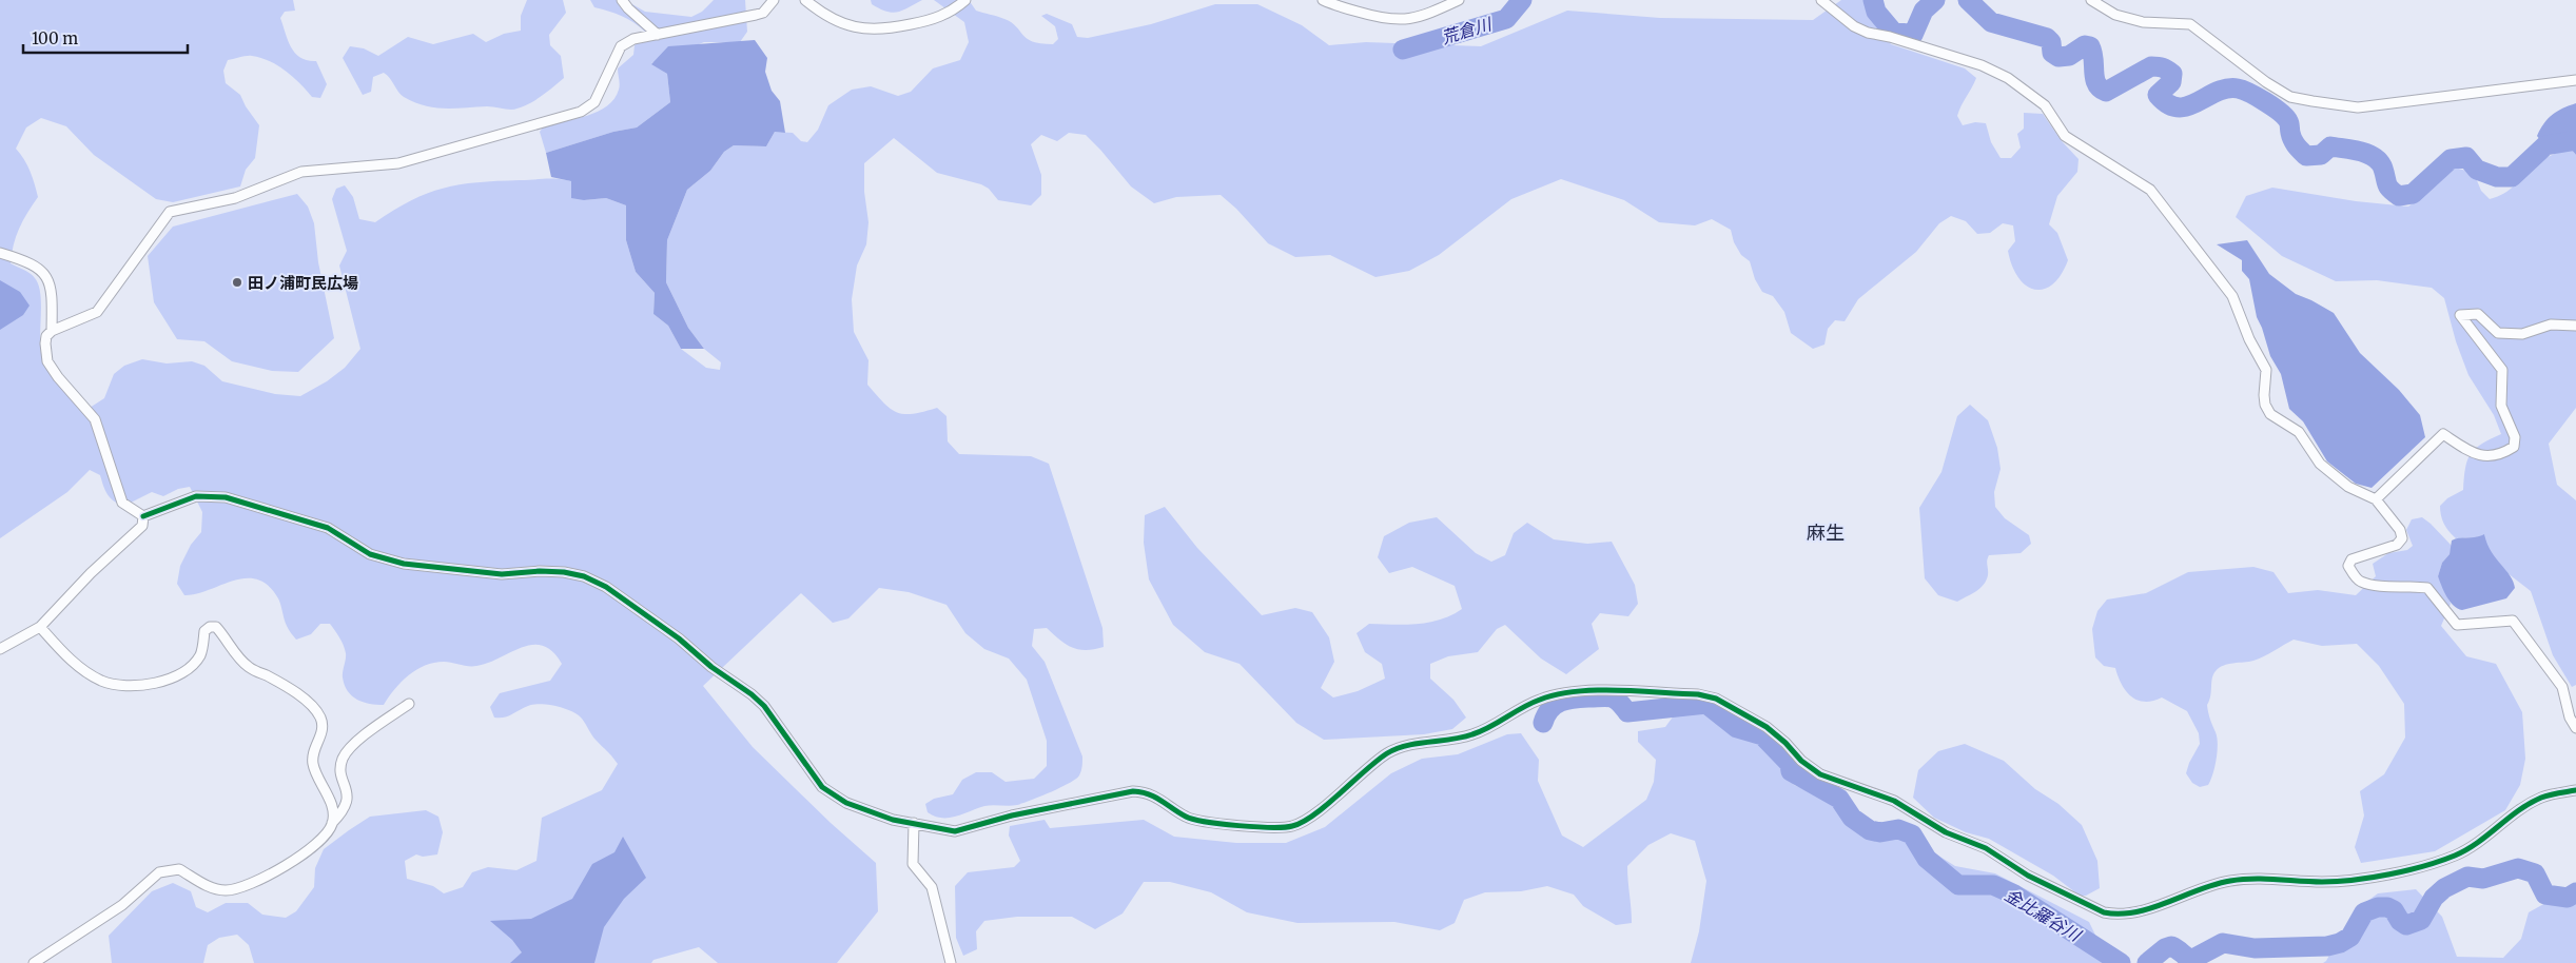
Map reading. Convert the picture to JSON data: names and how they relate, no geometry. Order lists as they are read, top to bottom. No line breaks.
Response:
{"districts":["麻生"],"water":["荒倉川","金比羅谷川"],"places":["田ノ浦町民広場"],"scale_bar":"100 m"}
